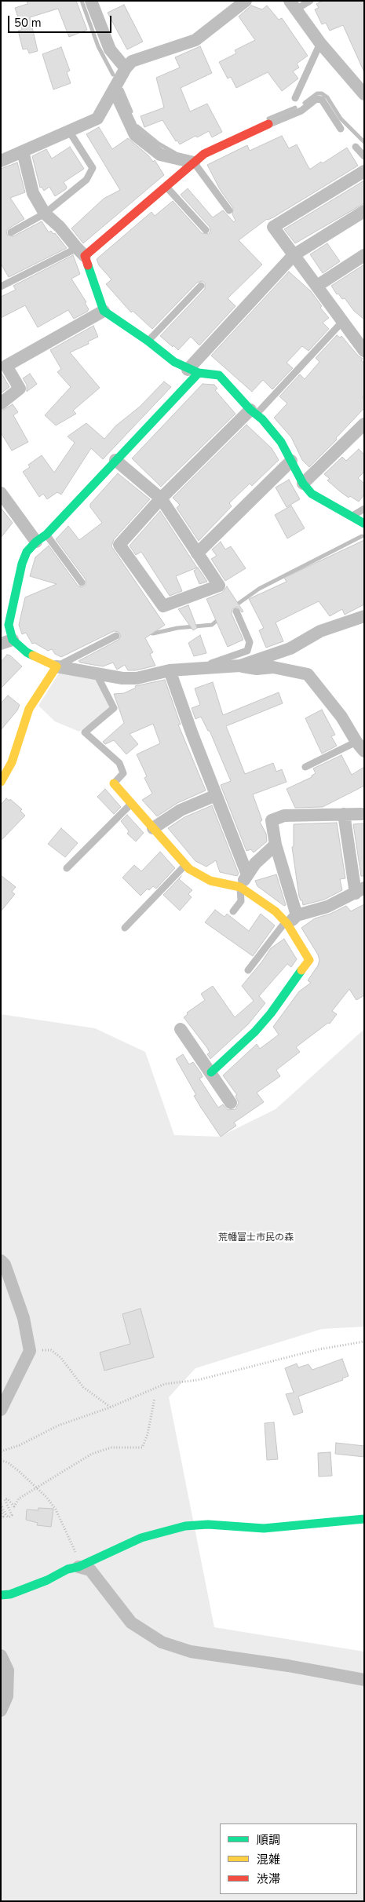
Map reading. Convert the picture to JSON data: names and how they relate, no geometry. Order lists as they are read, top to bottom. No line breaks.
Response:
{"parks":["荒幡富士市民の森"],"legend":["順調","混雑","渋滞"],"scale_bar":"50 m"}
